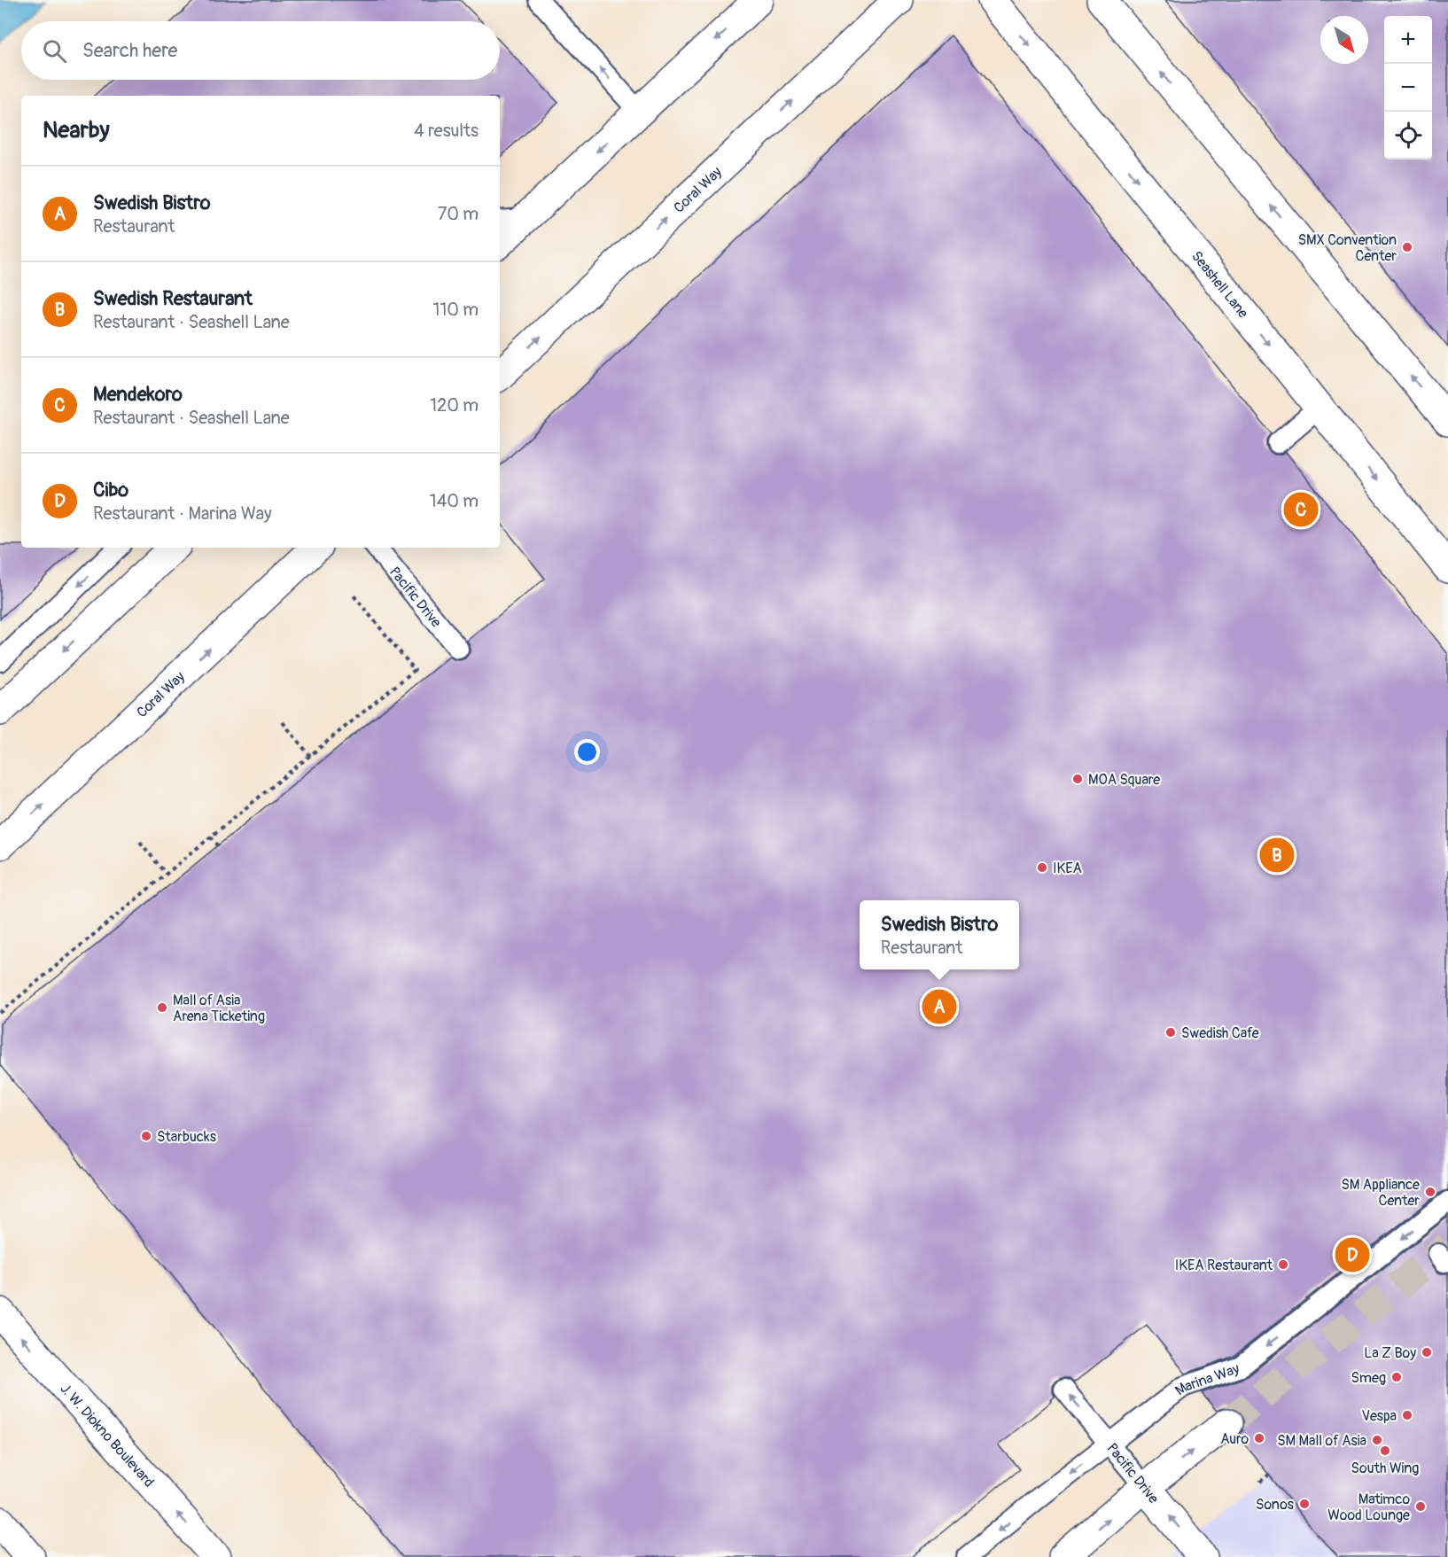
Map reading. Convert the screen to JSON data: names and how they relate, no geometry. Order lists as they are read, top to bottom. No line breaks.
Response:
{"streets":{"street":["Coral Way","Seashell Lane","Pacific Drive","J. W. Diokno Boulevard"],"lane":["Marina Way"]},"crossings":[["Pacific Drive","Marina Way"]],"one_way":["Pacific Drive","Marina Way","J. W. Diokno Boulevard"],"places":["SMX Convention Center","MOA Square","IKEA","Mall of Asia Arena Ticketing","Swedish Cafe","Starbucks","SM Appliance Center","IKEA Restaurant","La Z Boy","Smeg","Vespa","Auro","SM Mall of Asia","South Wing","Sonos","Matimco Wood Lounge"],"north":"bottom right","page":{"map_buttons":["+","−"],"search":"Search here","heading":["Nearby","4 results"],"list":[{"mark":"A","name":"Swedish Bistro","note":"Restaurant","value":"70 m"},{"mark":"B","name":"Swedish Restaurant","note":"Restaurant · Seashell Lane","value":"110 m"},{"mark":"C","name":"Mendekoro","note":"Restaurant · Seashell Lane","value":"120 m"},{"mark":"D","name":"Cibo","note":"Restaurant · Marina Way","value":"140 m"}],"pins":["C","B","A","D"],"popup":["Swedish Bistro","Restaurant"]}}
